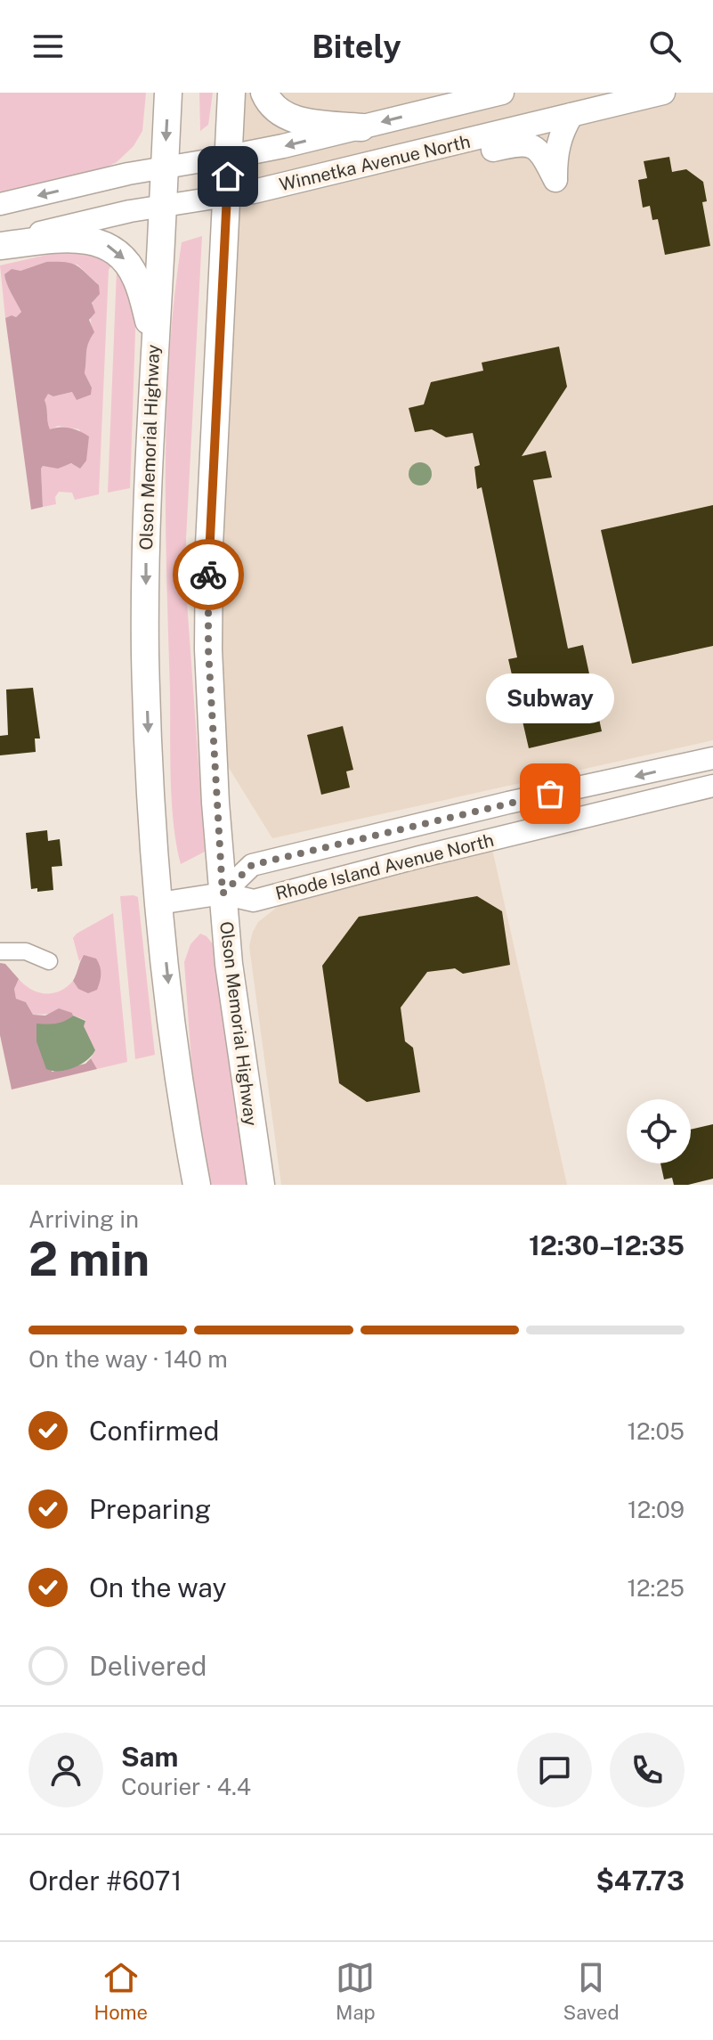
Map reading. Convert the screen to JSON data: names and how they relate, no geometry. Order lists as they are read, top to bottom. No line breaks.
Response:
{"streets":{"highway":["Olson Memorial Highway"],"main road":["Winnetka Avenue North"],"street":["Rhode Island Avenue North"]},"crossings":[["Winnetka Avenue North","Olson Memorial Highway"],["Olson Memorial Highway","Rhode Island Avenue North"]],"places":["Subway"],"page":{"header":"Bitely","bubble":"Subway","heading":["2 min","Arriving in","12:30–12:35"],"panel":["Sam","Courier · 4.4","Order #6071","$47.73"],"bar":"On the way · 140 m","list":[["Confirmed","12:05"],["Preparing","12:09"],["On the way","12:25"],"Delivered"],"tabs":["Home","Map","Saved"]}}
